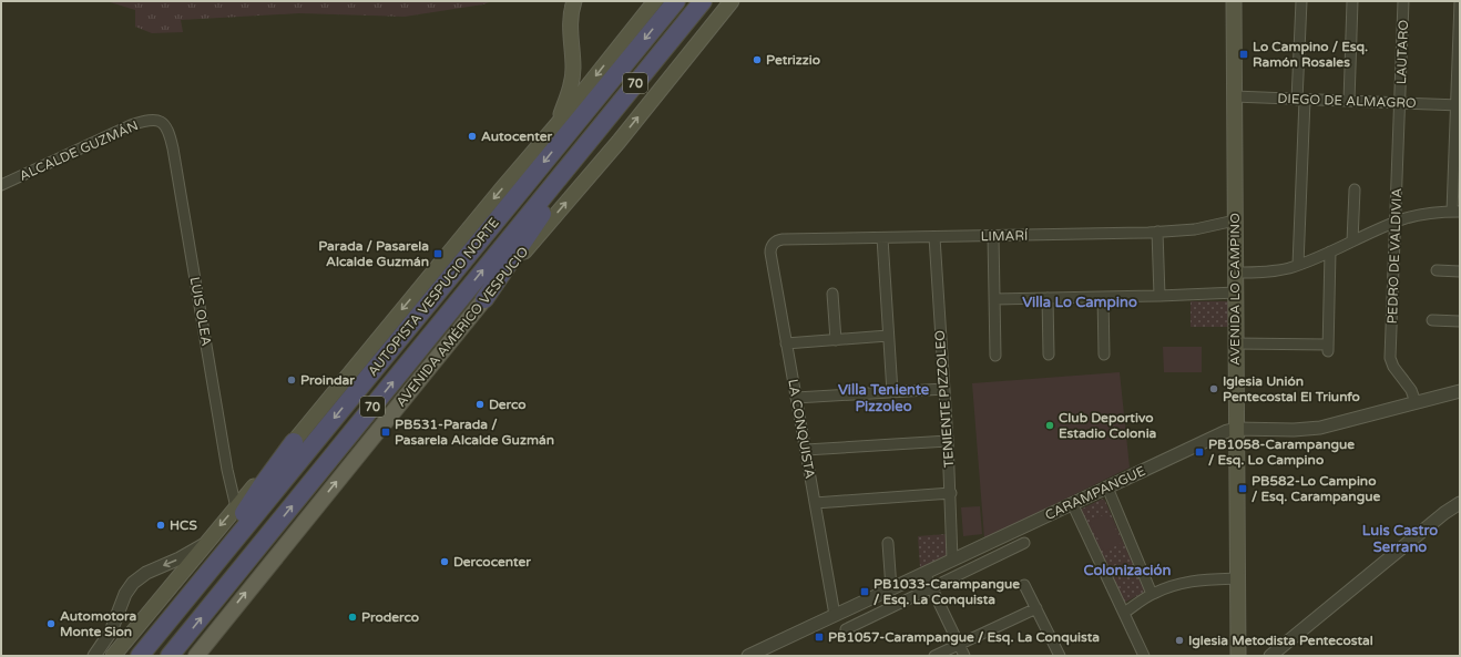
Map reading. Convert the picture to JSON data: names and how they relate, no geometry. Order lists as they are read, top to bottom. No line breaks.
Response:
{"streets":{"highway":["70","AUTOPISTA VESPUCIO NORTE"],"main road":["AVENIDA LO CAMPINO","AVENIDA AMÉRICO VESPUCIO"],"street":["LAUTARO","DIEGO DE ALMAGRO","ALCALDE GUZMÁN","LIMARÍ","PEDRO DE VALDIVIA","LUIS OLEA","TENIENTE PIZZOLEO","LA CONQUISTA","CARAMPANGUE"]},"crossings":[["LAUTARO","DIEGO DE ALMAGRO"],["LAUTARO","PEDRO DE VALDIVIA"],["DIEGO DE ALMAGRO","PEDRO DE VALDIVIA"],["DIEGO DE ALMAGRO","AVENIDA LO CAMPINO"],["ALCALDE GUZMÁN","LUIS OLEA"],["LIMARÍ","AVENIDA LO CAMPINO"],["LIMARÍ","TENIENTE PIZZOLEO"],["LIMARÍ","LA CONQUISTA"],["PEDRO DE VALDIVIA","CARAMPANGUE"],["AVENIDA LO CAMPINO","CARAMPANGUE"],["TENIENTE PIZZOLEO","CARAMPANGUE"],["LA CONQUISTA","CARAMPANGUE"]],"districts":["Villa Lo Campino","Villa Teniente Pizzoleo","Luis Castro Serrano","Colonización"],"places":{"transit":["Lo Campino / Esq. Ramón Rosales","Parada / Pasarela Alcalde Guzmán","PB531-Parada / Pasarela Alcalde Guzmán","PB1058-Carampangue / Esq. Lo Campino","PB582-Lo Campino / Esq. Carampangue","PB1033-Carampangue / Esq. La Conquista","PB1057-Carampangue / Esq. La Conquista"],"other":["Petrizzio","Autocenter","Proindar","Iglesia Unión Pentecostal El Triunfo","Derco","Club Deportivo Estadio Colonia","HCS","Dercocenter","Proderco","Automotora Monte Sion","Iglesia Metodista Pentecostal"]}}
